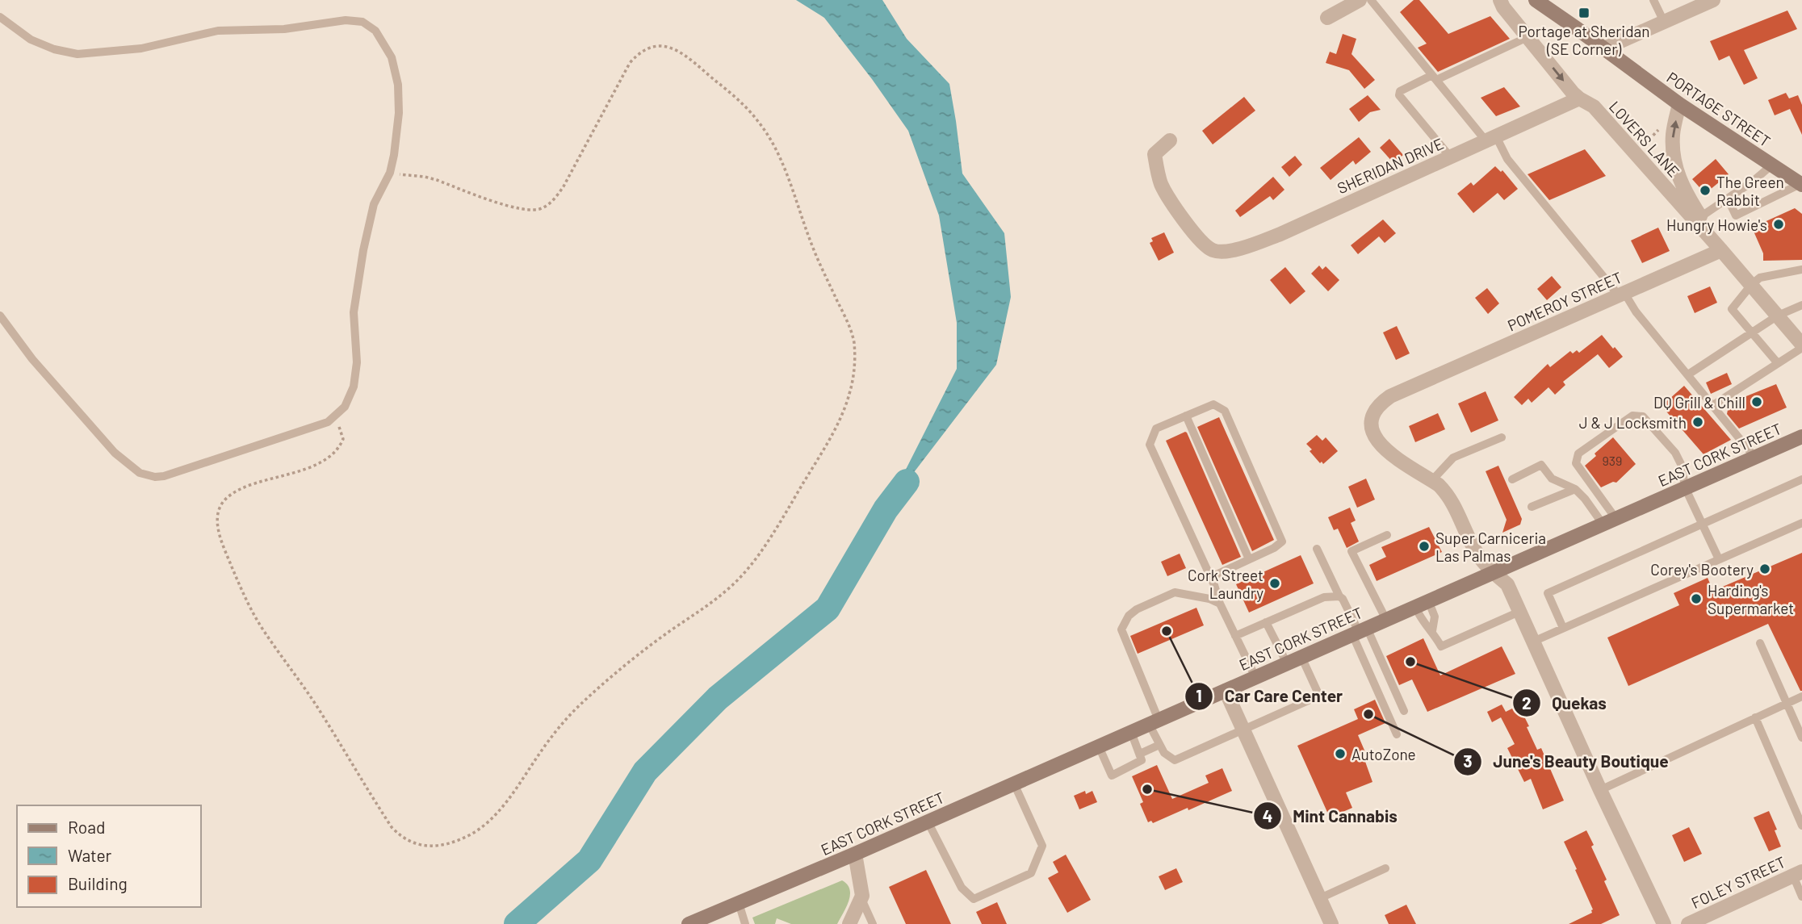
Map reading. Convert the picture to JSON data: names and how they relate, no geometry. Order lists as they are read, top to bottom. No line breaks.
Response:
{"streets":{"street":["PORTAGE STREET","LOVERS LANE","SHERIDAN DRIVE","POMEROY STREET","EAST CORK STREET","FOLEY STREET"]},"crossings":[["PORTAGE STREET","LOVERS LANE"],["LOVERS LANE","SHERIDAN DRIVE"],["LOVERS LANE","POMEROY STREET"]],"places":{"transit":["Portage at Sheridan (SE Corner)"],"other":["The Green Rabbit","Hungry Howie's","DQ Grill & Chill","J & J Locksmith","Super Carniceria Las Palmas","Corey's Bootery","Cork Street Laundry","Harding's Supermarket","Car Care Center","Quekas","June's Beauty Boutique","AutoZone","Mint Cannabis"]},"house_numbers":["939"],"legend":["Road","Water","Building"]}
